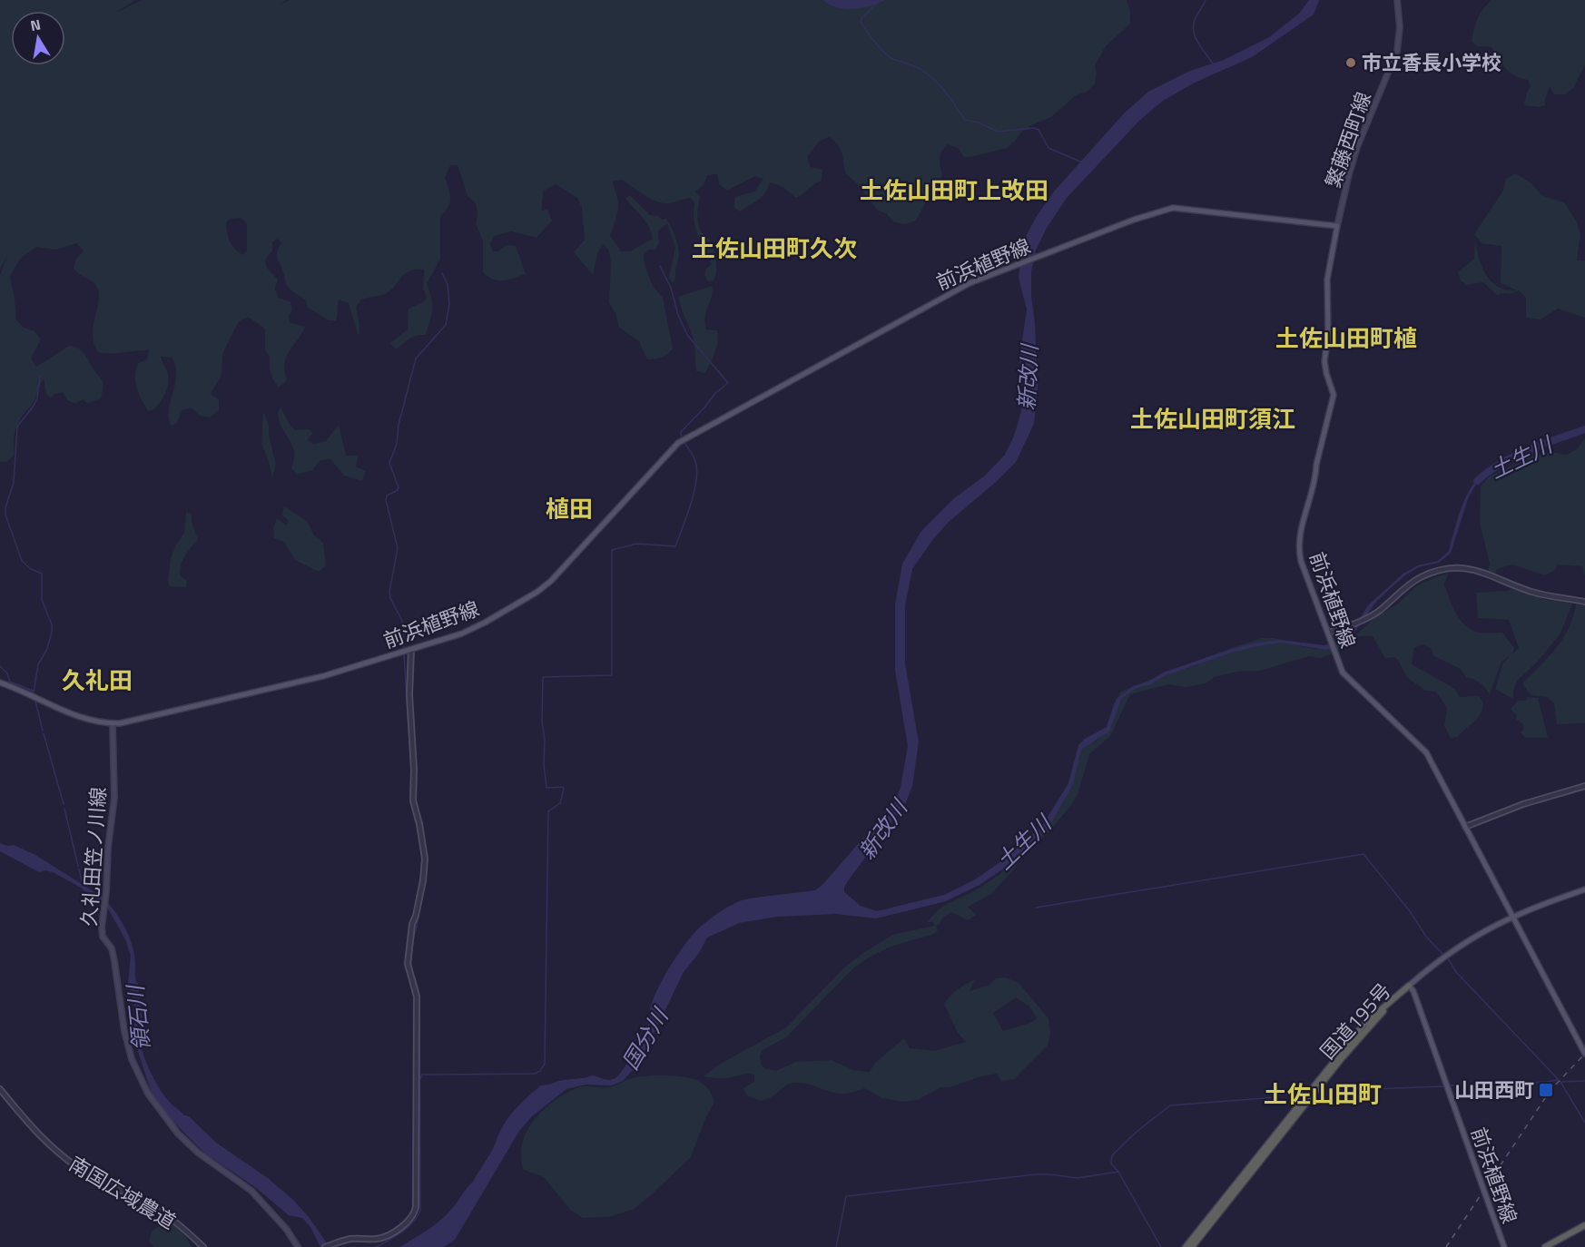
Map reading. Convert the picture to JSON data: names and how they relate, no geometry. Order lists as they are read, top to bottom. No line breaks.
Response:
{"streets":{"highway":["国道195号"],"main road":["繁藤西町線","前浜植野線","久礼田笠ノ川線"],"street":["南国広域農道"]},"crossings":[["繁藤西町線","前浜植野線"],["前浜植野線","久礼田笠ノ川線"],["前浜植野線","国道195号"]],"districts":["土佐山田町上改田","土佐山田町久次","土佐山田町植","土佐山田町須江","植田","久礼田","土佐山田町"],"water":["新改川","土生川","領石川","国分川"],"places":{"other":["市立香長小学校"],"transit":["山田西町"]},"north":"top"}
